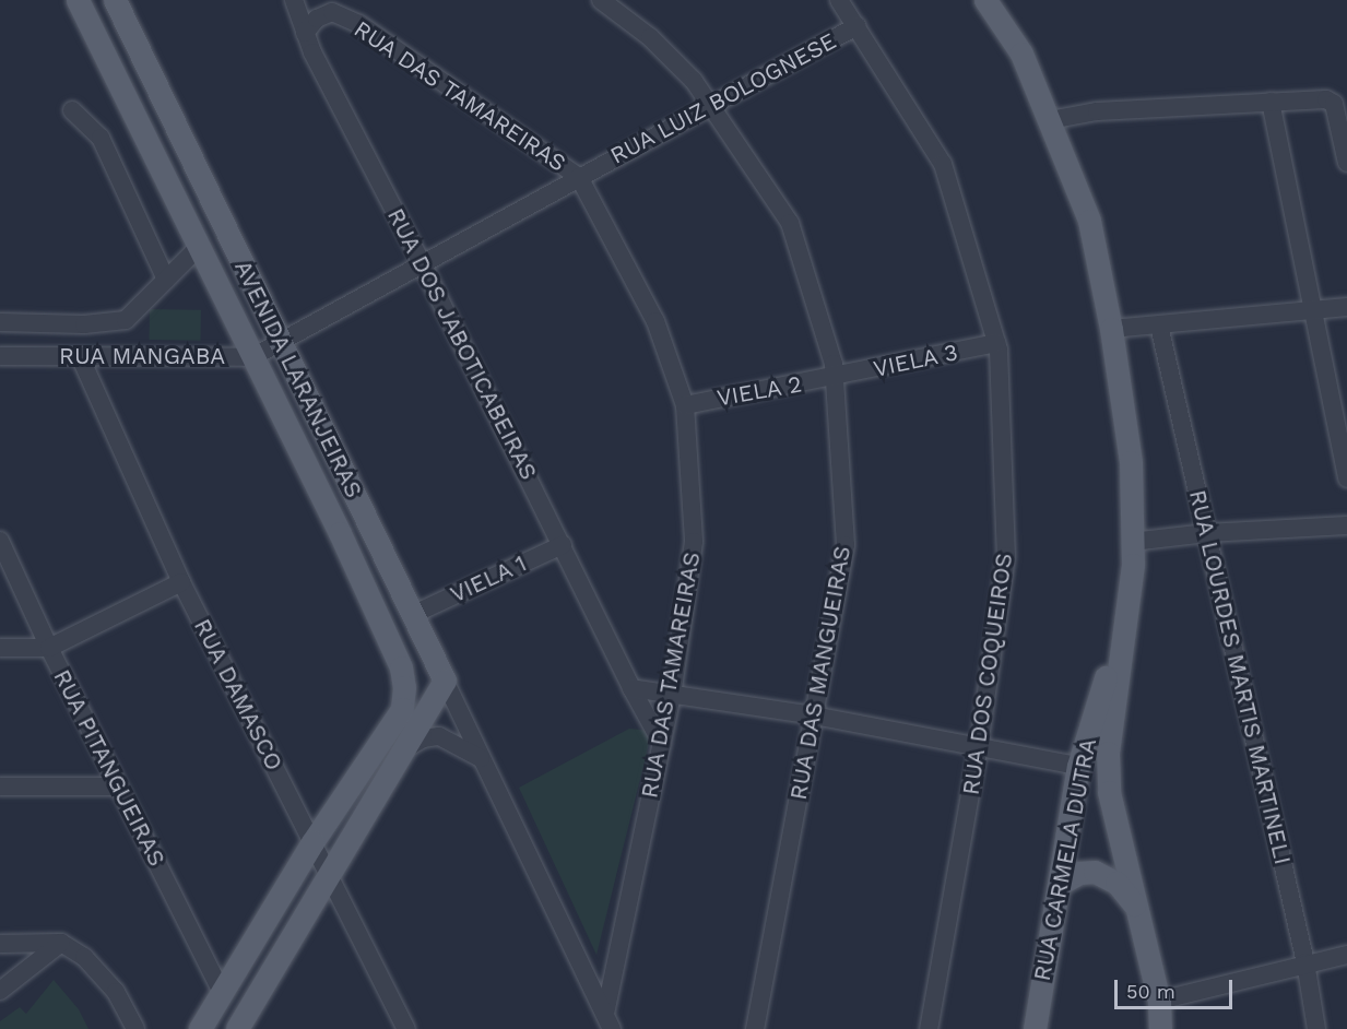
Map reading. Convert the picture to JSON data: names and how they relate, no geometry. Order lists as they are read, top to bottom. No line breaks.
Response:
{"streets":{"main road":["AVENIDA LARANJEIRAS","RUA CARMELA DUTRA"],"street":["RUA DAS TAMAREIRAS","RUA LUIZ BOLOGNESE","RUA DOS JABOTICABEIRAS","RUA MANGABA","VIELA 3","VIELA 2","VIELA 1","RUA DAS MANGUEIRAS","RUA DOS COQUEIROS","RUA LOURDES MARTIS MARTINELI","RUA DAMASCO","RUA PITANGUEIRAS"]},"crossings":[["RUA DAS TAMAREIRAS","RUA LUIZ BOLOGNESE"],["RUA DAS TAMAREIRAS","RUA DOS JABOTICABEIRAS"],["RUA DAS TAMAREIRAS","AVENIDA LARANJEIRAS"],["RUA DAS TAMAREIRAS","VIELA 2"],["RUA LUIZ BOLOGNESE","RUA DOS JABOTICABEIRAS"],["RUA LUIZ BOLOGNESE","RUA MANGABA"],["RUA LUIZ BOLOGNESE","AVENIDA LARANJEIRAS"],["RUA LUIZ BOLOGNESE","RUA DAS MANGUEIRAS"],["RUA LUIZ BOLOGNESE","RUA DOS COQUEIROS"],["RUA DOS JABOTICABEIRAS","VIELA 1"],["RUA MANGABA","AVENIDA LARANJEIRAS"],["RUA MANGABA","RUA DAMASCO"],["VIELA 3","VIELA 2"],["VIELA 3","RUA DAS MANGUEIRAS"],["VIELA 3","RUA DOS COQUEIROS"],["AVENIDA LARANJEIRAS","VIELA 1"],["AVENIDA LARANJEIRAS","RUA DAMASCO"],["VIELA 2","RUA DAS MANGUEIRAS"]],"scale_bar":"50 m"}
